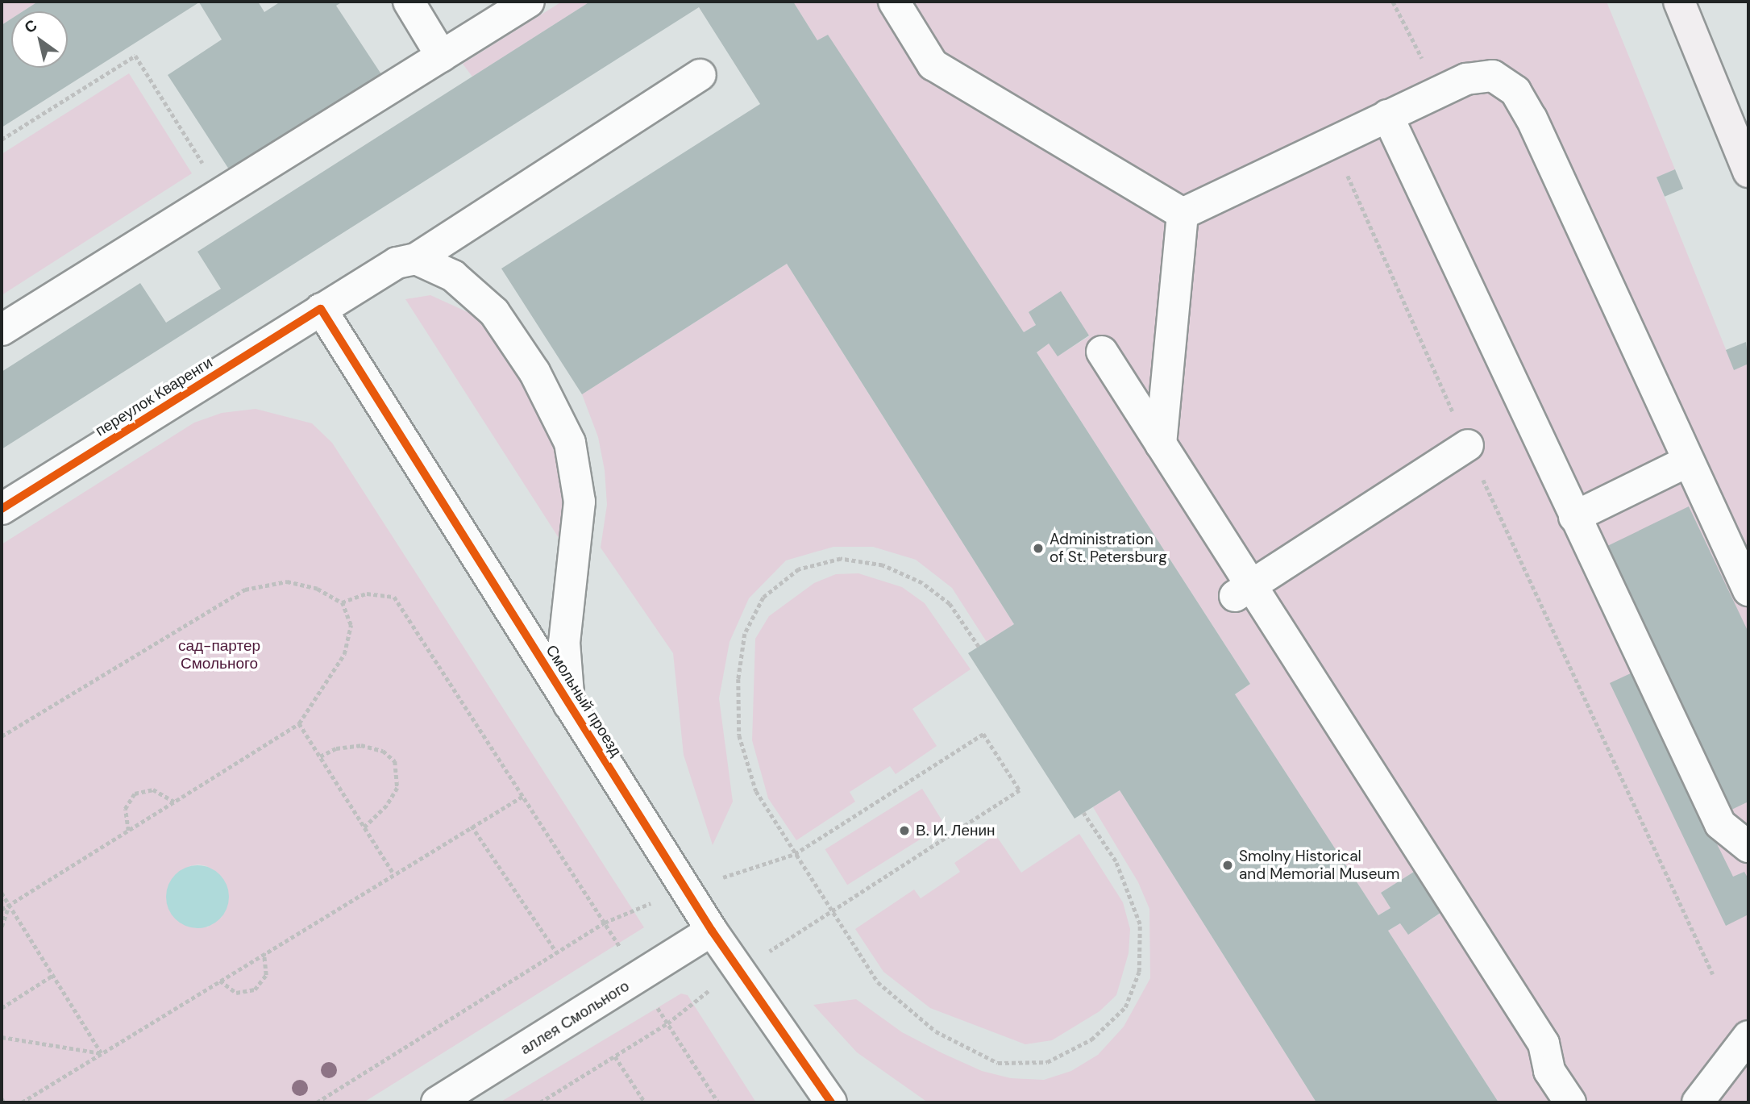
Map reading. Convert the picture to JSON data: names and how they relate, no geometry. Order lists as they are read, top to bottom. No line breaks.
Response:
{"streets":{"street":["переулок Кваренги","Смольный проезд","аллея Смольного"]},"crossings":[["переулок Кваренги","Смольный проезд"],["Смольный проезд","аллея Смольного"]],"parks":["сад-партер Смольного"],"places":["Administration of St. Petersburg","В. И. Ленин","Smolny Historical and Memorial Museum"],"north":"top left"}
